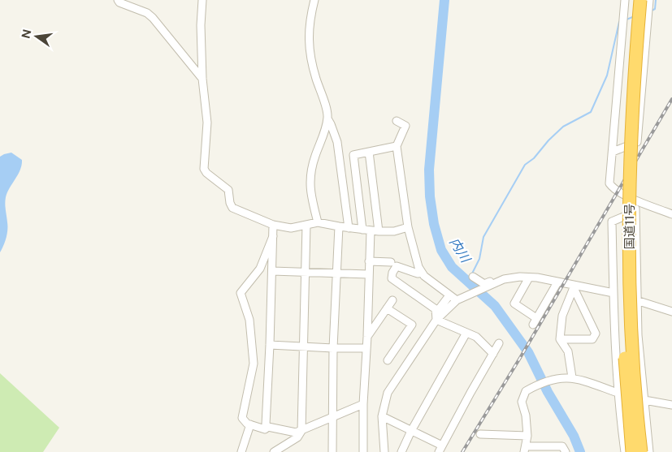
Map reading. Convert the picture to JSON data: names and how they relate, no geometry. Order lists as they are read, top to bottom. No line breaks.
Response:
{"streets":{"highway":["国道11号"]},"water":["内川"],"north":"left"}
